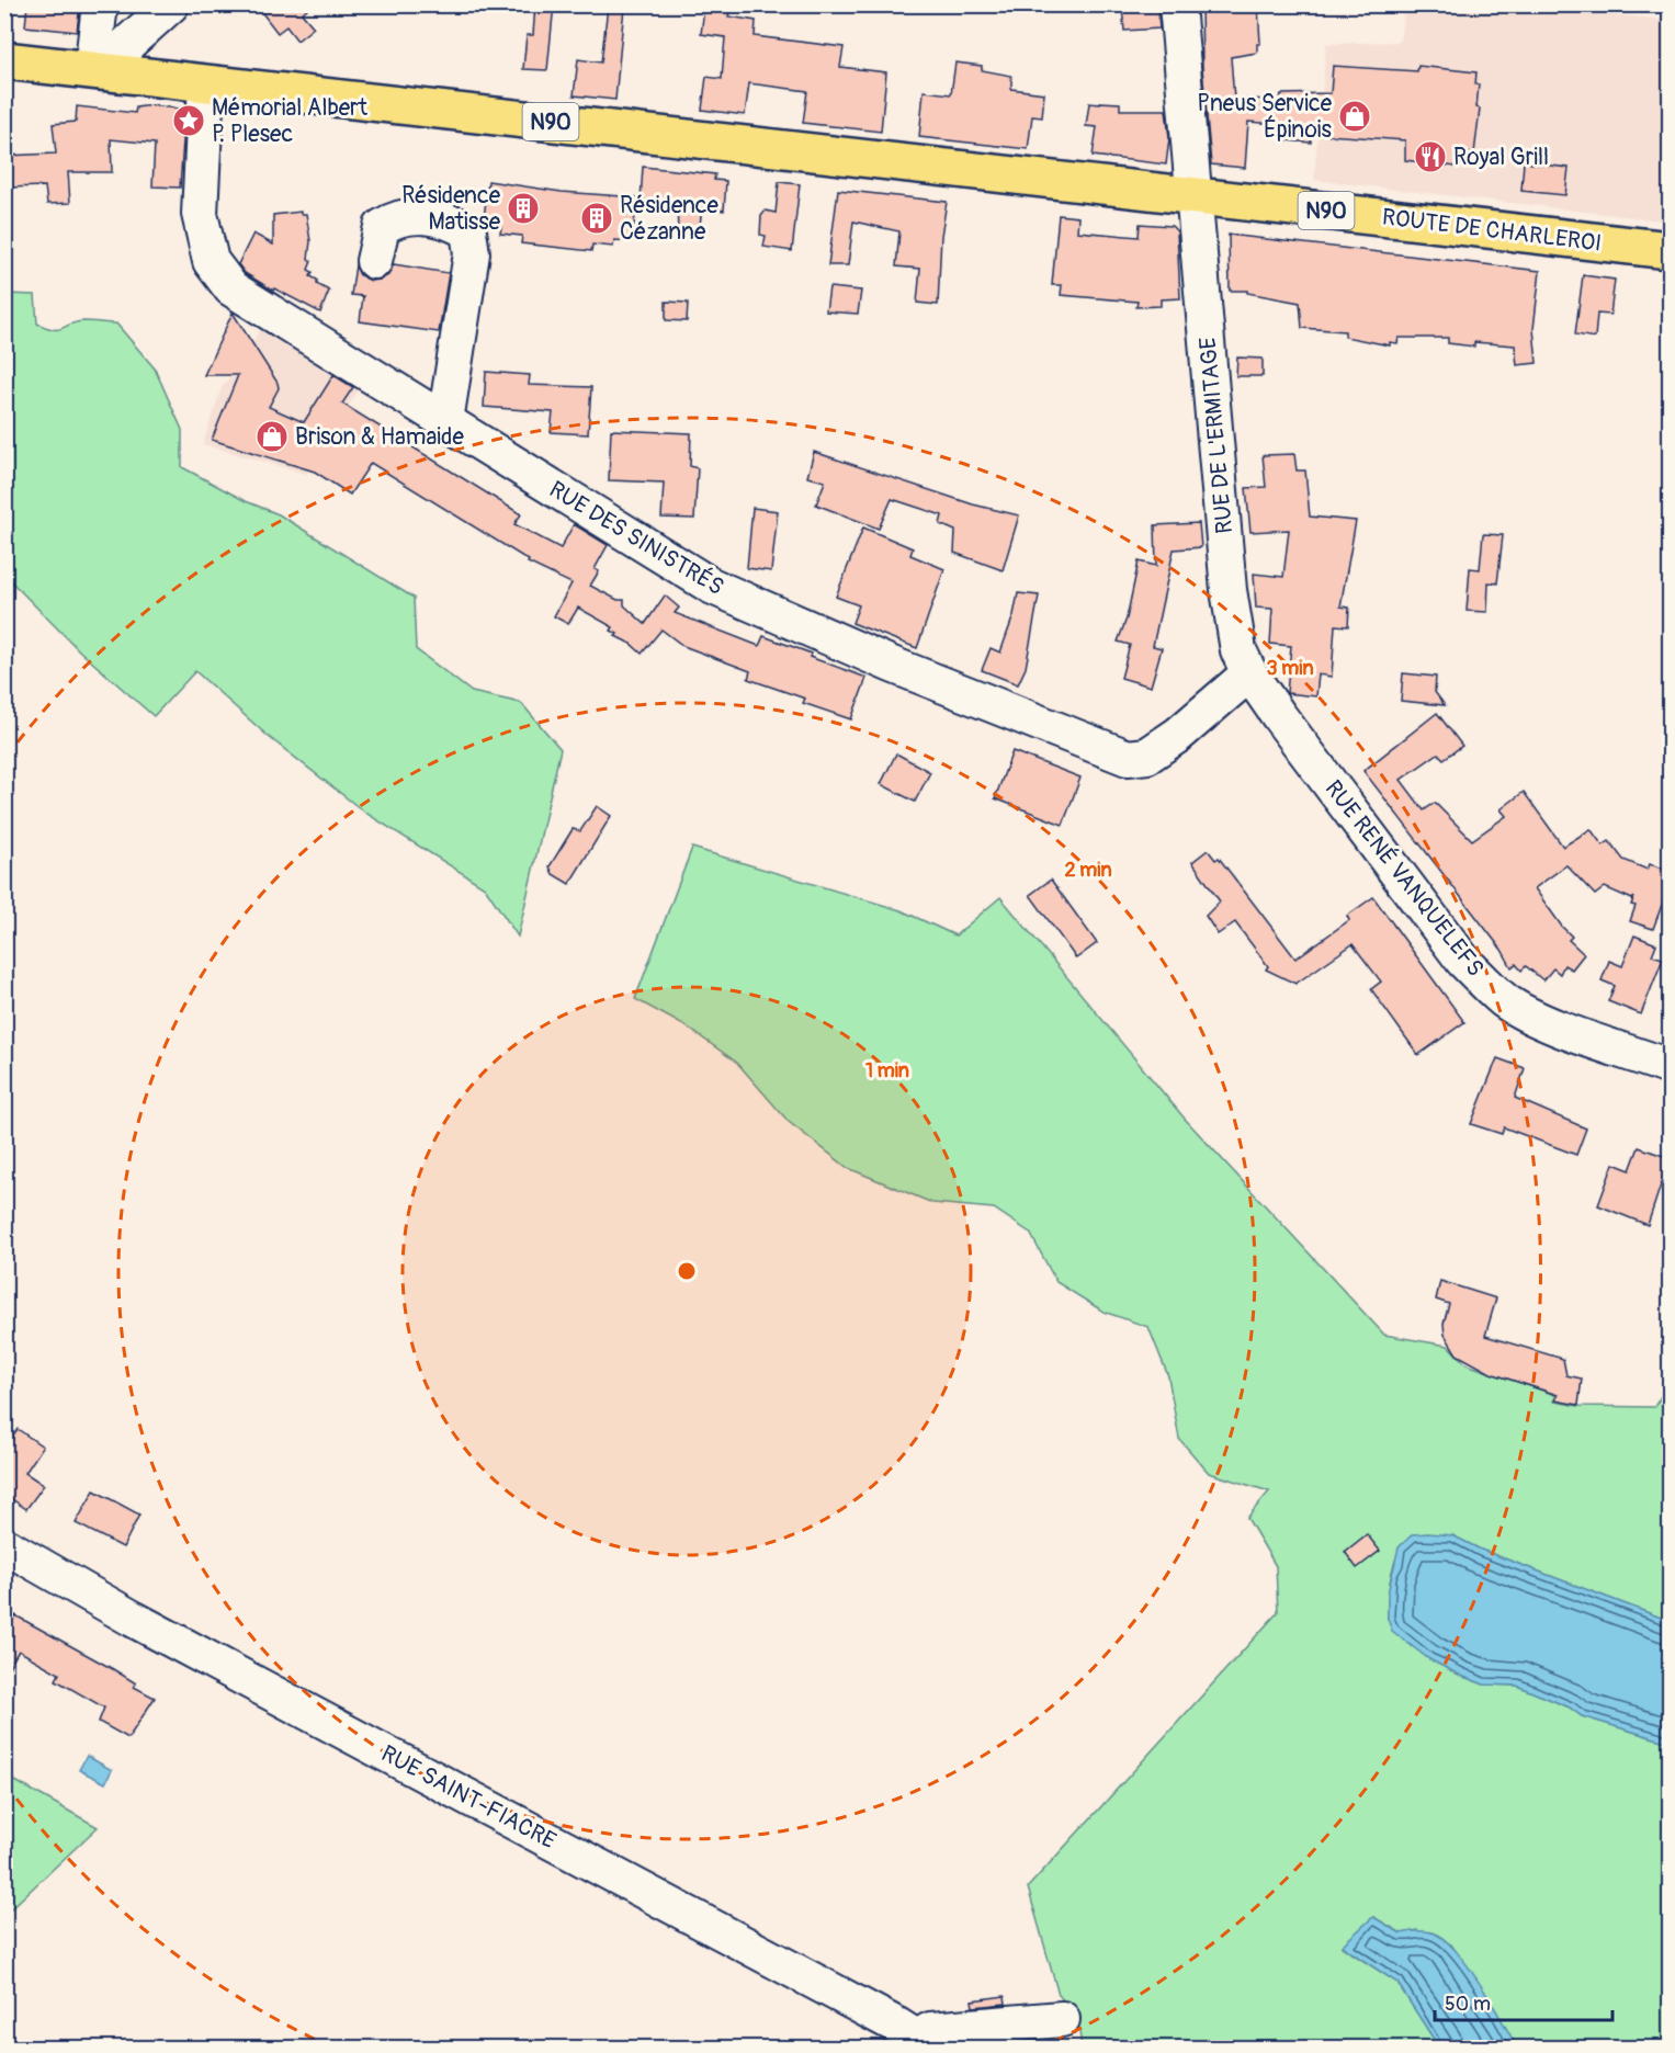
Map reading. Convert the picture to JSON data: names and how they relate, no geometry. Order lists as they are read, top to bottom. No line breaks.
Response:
{"streets":{"main road":["N90","ROUTE DE CHARLEROI"],"street":["RUE DE L'ERMITAGE","RUE DES SINISTRÉS","RUE RENÉ VANQUELEFS","RUE SAINT-FIACRE"]},"crossings":[["N90","ROUTE DE CHARLEROI"],["N90","RUE DE L'ERMITAGE"],["N90","RUE DES SINISTRÉS"],["ROUTE DE CHARLEROI","RUE DE L'ERMITAGE"],["RUE DE L'ERMITAGE","RUE DES SINISTRÉS"],["RUE DE L'ERMITAGE","RUE RENÉ VANQUELEFS"],["RUE DES SINISTRÉS","RUE RENÉ VANQUELEFS"]],"places":{"shop":["Pneus Service Épinois","Brison & Hamaide"],"place":["Mémorial Albert P. Plesec"],"restaurant":["Royal Grill"],"building":["Résidence Matisse","Résidence Cézanne"]},"scale_bar":"50 m","rings":["3 min","2 min","1 min"]}
